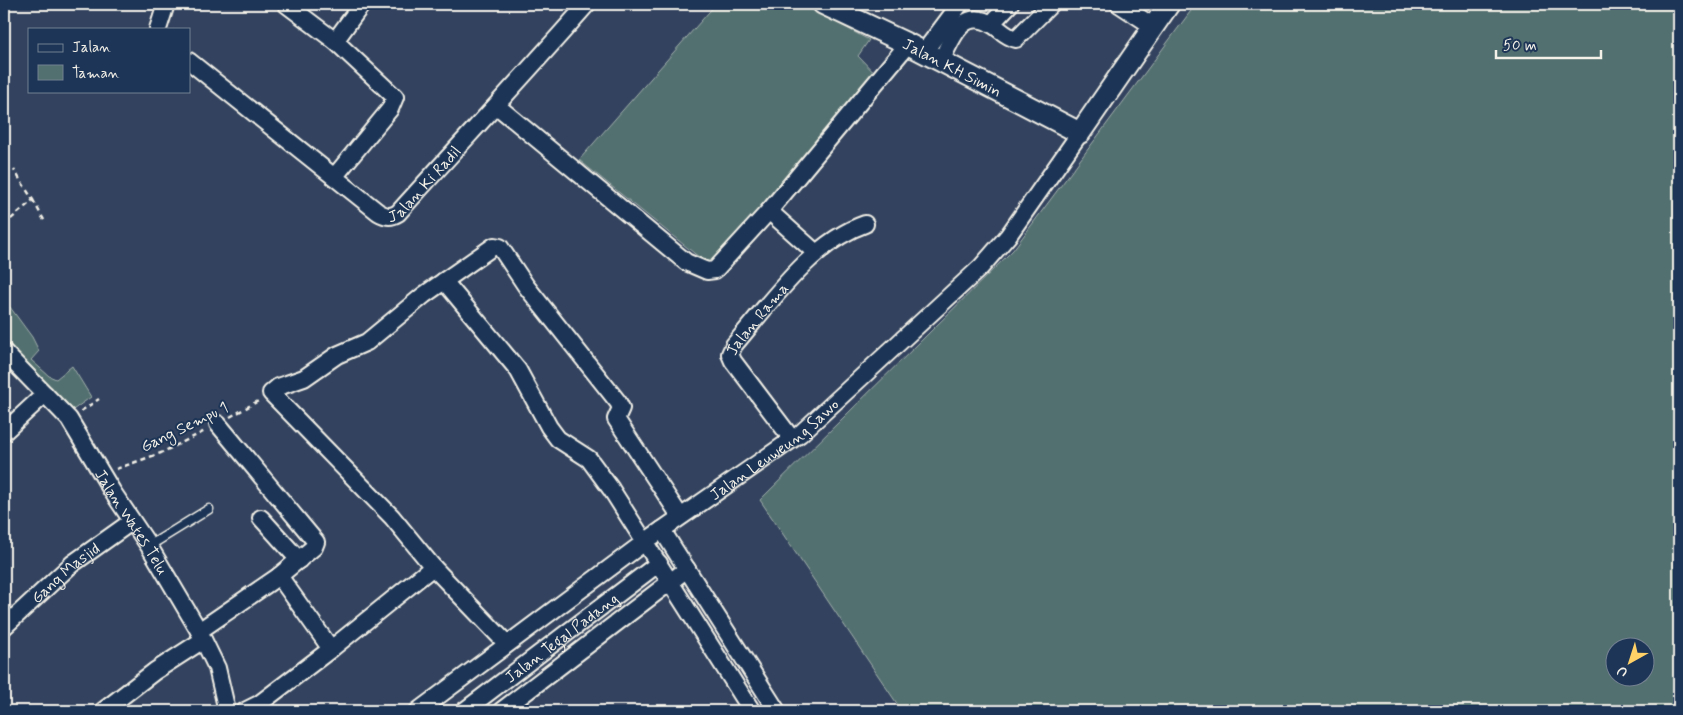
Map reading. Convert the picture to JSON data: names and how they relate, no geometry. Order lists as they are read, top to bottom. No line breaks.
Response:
{"streets":{"street":["Jalan KH Simin","Jalan Ki Radil","Jalan Rama","Jalan Leuweung Sawo","Jalan Wates Telu","Gang Masjid","Jalan Tegal Padang"],"path":["Gang Sempu 1"]},"crossings":[["Jalan KH Simin","Jalan Leuweung Sawo"],["Jalan Rama","Jalan Leuweung Sawo"],["Gang Sempu 1","Jalan Wates Telu"],["Jalan Wates Telu","Gang Masjid"]],"legend":["Jalan","Taman"],"scale_bar":"50 m","north":"bottom left"}
